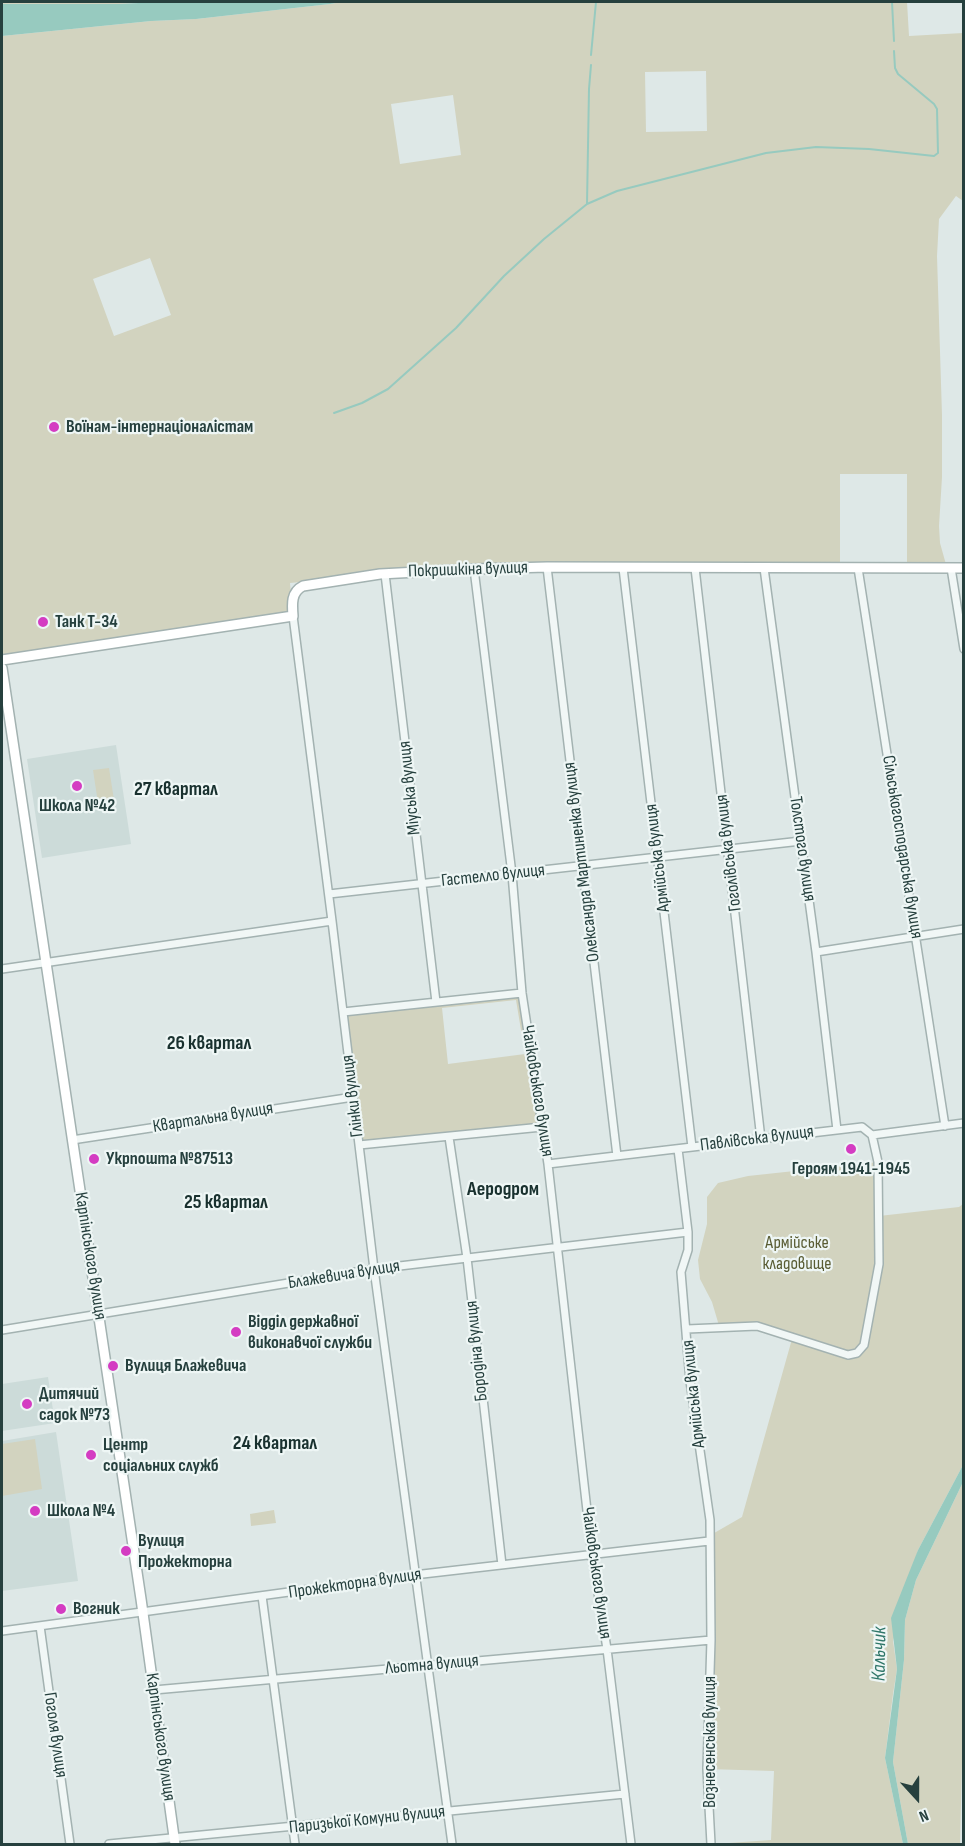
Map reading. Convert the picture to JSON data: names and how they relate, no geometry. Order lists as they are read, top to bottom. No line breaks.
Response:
{"streets":{"street":["Покришкіна вулиця","Міуська вулиця","Сільськогосподарська вулиця","Толстого вулиця","Гоголівська вулиця","Армійська вулиця","Олександра Мартиненка вулиця","Гастелло вулиця","Чайковського вулиця","Глінки вулиця","Квартальна вулиця","Павлівська вулиця","Карпінського вулиця","Блажевича вулиця","Бородіна вулиця","Прожекторна вулиця","Льотна вулиця","Гоголя вулиця","Вознесенська вулиця","Паризької Комуни вулиця"]},"crossings":[["Покришкіна вулиця","Міуська вулиця"],["Покришкіна вулиця","Сільськогосподарська вулиця"],["Покришкіна вулиця","Толстого вулиця"],["Покришкіна вулиця","Гоголівська вулиця"],["Покришкіна вулиця","Армійська вулиця"],["Покришкіна вулиця","Олександра Мартиненка вулиця"],["Покришкіна вулиця","Чайковського вулиця"],["Покришкіна вулиця","Глінки вулиця"],["Міуська вулиця","Гастелло вулиця"],["Сільськогосподарська вулиця","Павлівська вулиця"],["Толстого вулиця","Гастелло вулиця"],["Толстого вулиця","Павлівська вулиця"],["Гоголівська вулиця","Гастелло вулиця"],["Гоголівська вулиця","Павлівська вулиця"],["Армійська вулиця","Гастелло вулиця"],["Армійська вулиця","Павлівська вулиця"],["Армійська вулиця","Блажевича вулиця"],["Армійська вулиця","Прожекторна вулиця"],["Армійська вулиця","Льотна вулиця"],["Армійська вулиця","Вознесенська вулиця"],["Олександра Мартиненка вулиця","Гастелло вулиця"],["Олександра Мартиненка вулиця","Павлівська вулиця"],["Гастелло вулиця","Чайковського вулиця"],["Гастелло вулиця","Глінки вулиця"],["Чайковського вулиця","Павлівська вулиця"],["Чайковського вулиця","Блажевича вулиця"],["Чайковського вулиця","Прожекторна вулиця"],["Чайковського вулиця","Льотна вулиця"],["Глінки вулиця","Квартальна вулиця"],["Глінки вулиця","Блажевича вулиця"],["Глінки вулиця","Прожекторна вулиця"],["Глінки вулиця","Льотна вулиця"],["Глінки вулиця","Паризької Комуни вулиця"],["Квартальна вулиця","Карпінського вулиця"],["Карпінського вулиця","Блажевича вулиця"],["Карпінського вулиця","Прожекторна вулиця"],["Карпінського вулиця","Льотна вулиця"],["Карпінського вулиця","Паризької Комуни вулиця"],["Блажевича вулиця","Бородіна вулиця"],["Бородіна вулиця","Прожекторна вулиця"],["Прожекторна вулиця","Гоголя вулиця"],["Льотна вулиця","Вознесенська вулиця"]],"districts":["27 квартал","26 квартал","Аеродром","25 квартал","24 квартал"],"water":["Кальчик"],"parks":["Армійське кладовище"],"places":["Воїнам-інтернаціоналістам","Танк Т-34","Школа №42","Героям 1941-1945","Укрпошта №87513","Відділ державної виконавчої служби","Вулиця Блажевича","Дитячий садок №73","Центр соціальних служб","Школа №4","Вулиця Прожекторна","Вогник"],"north":"bottom"}
